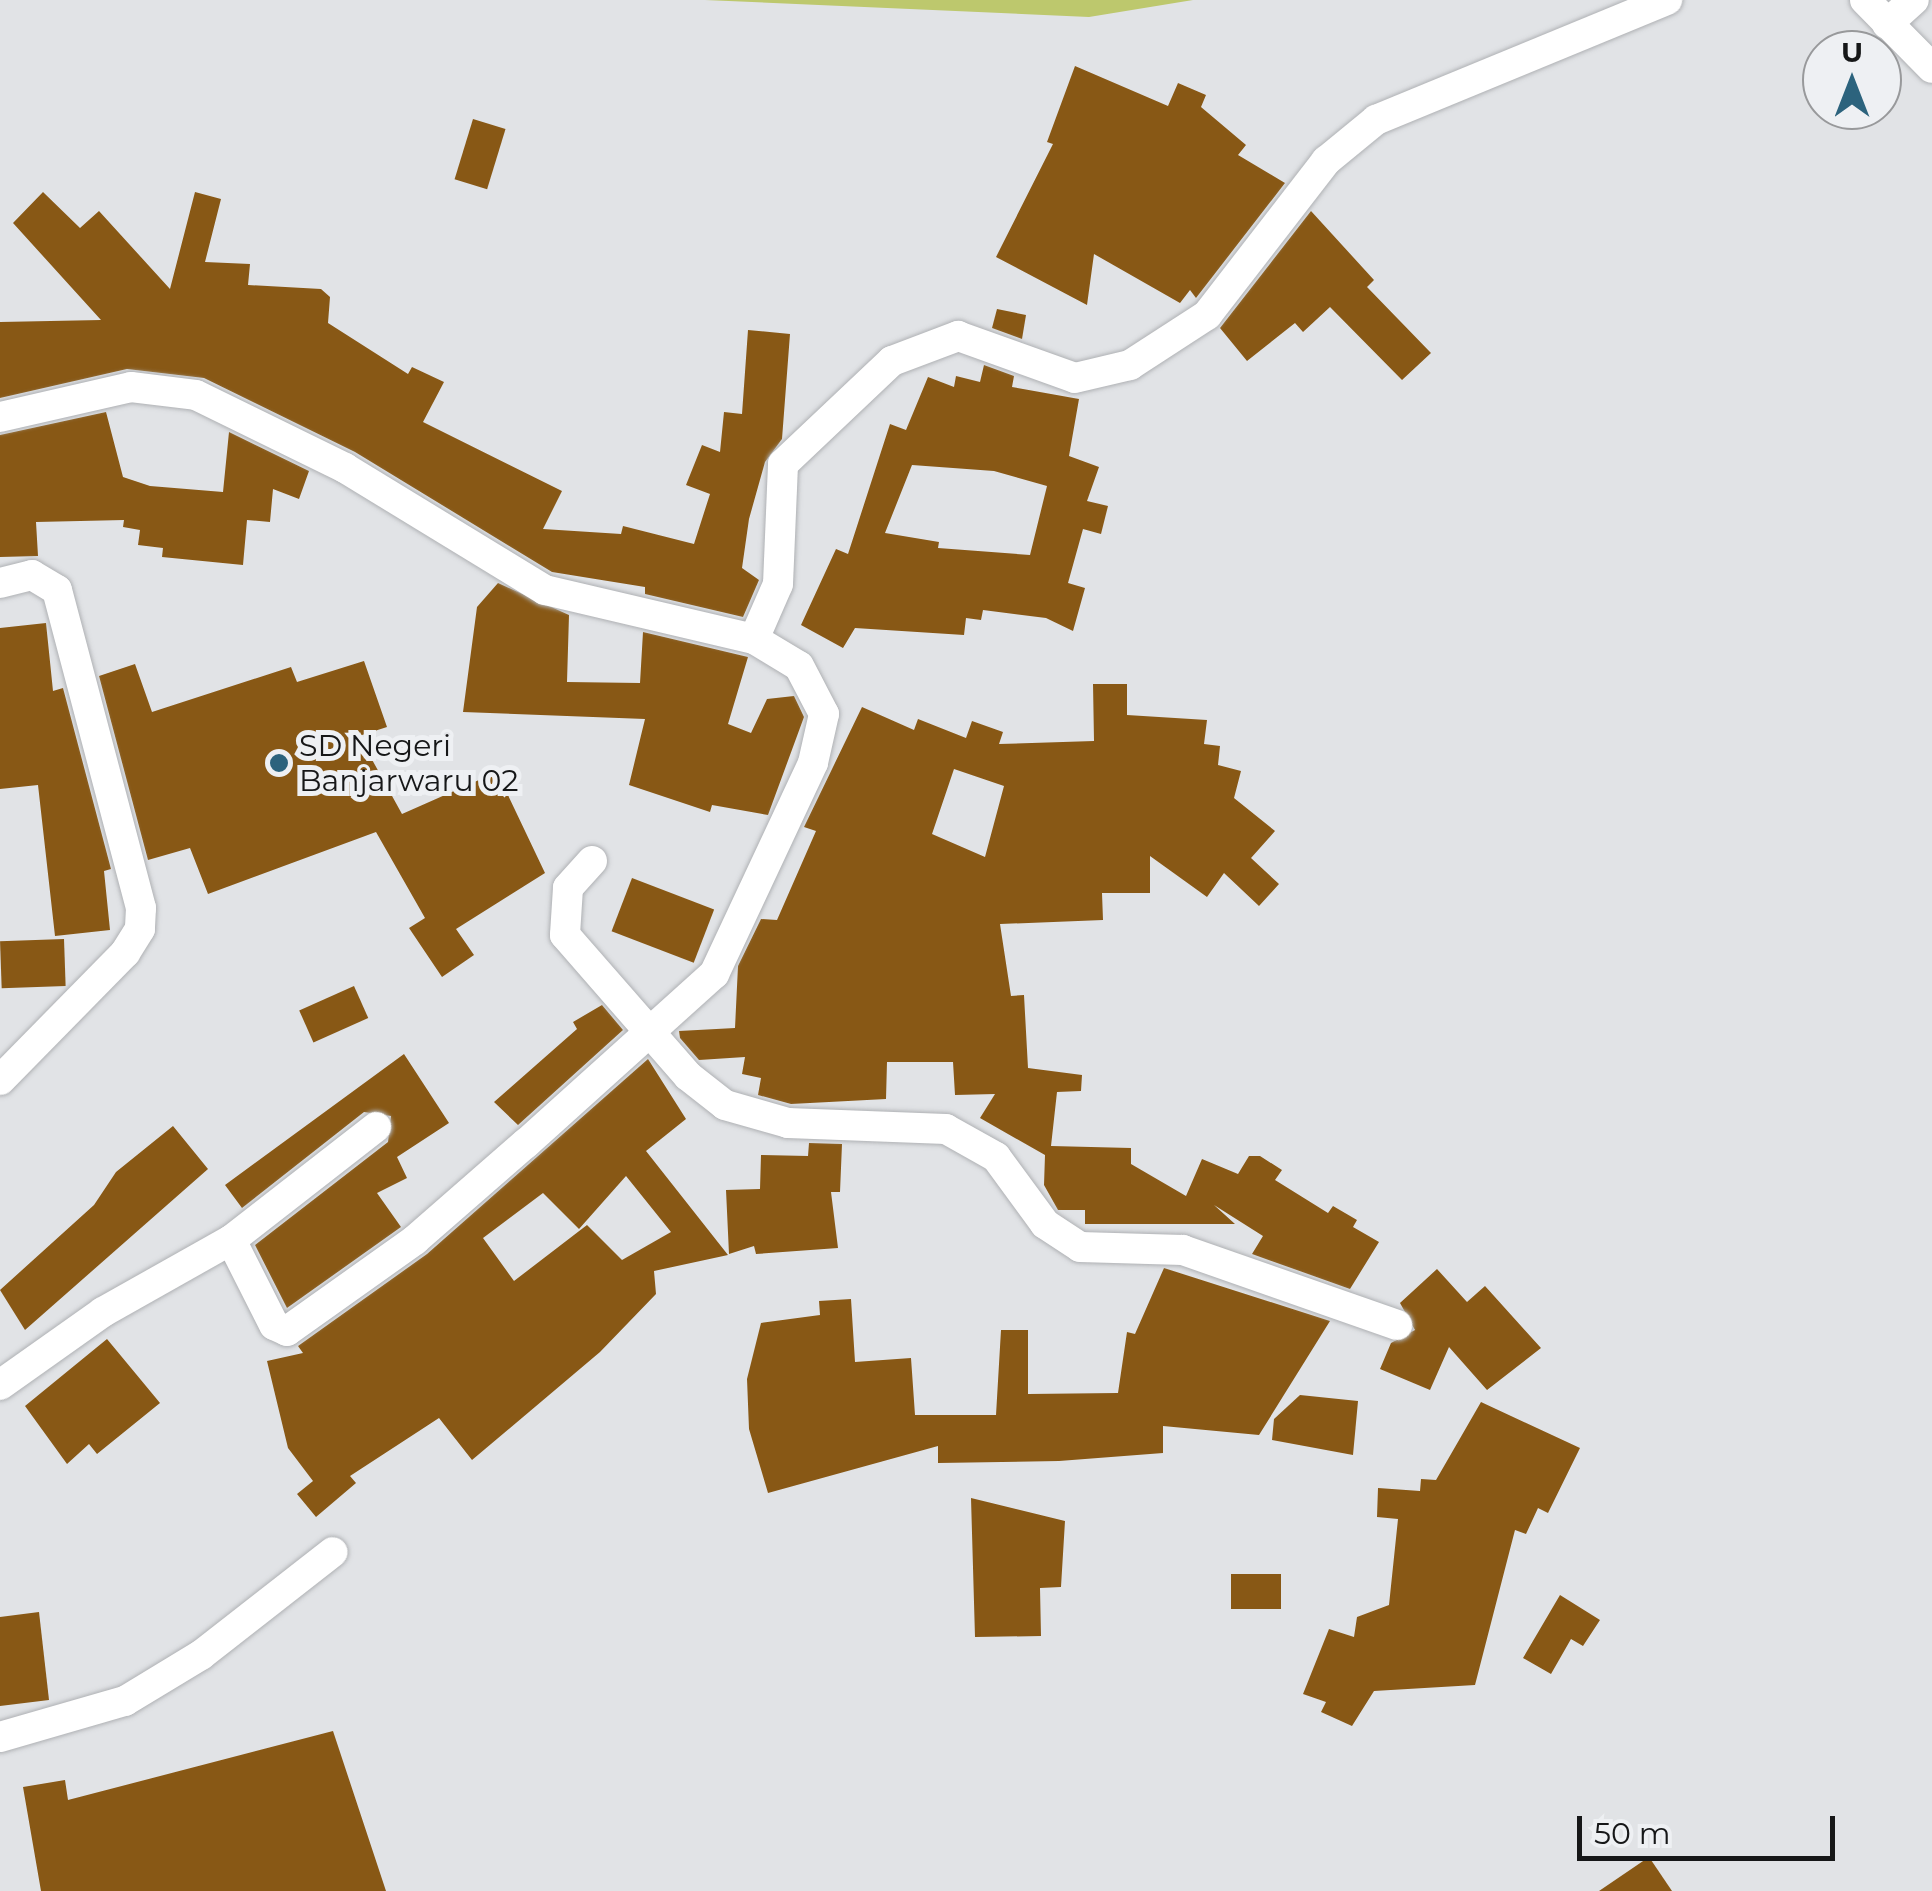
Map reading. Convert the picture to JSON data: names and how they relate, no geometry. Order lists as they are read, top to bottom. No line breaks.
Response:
{"places":["SD Negeri Banjarwaru 02"],"scale_bar":"50 m","north":"top"}
